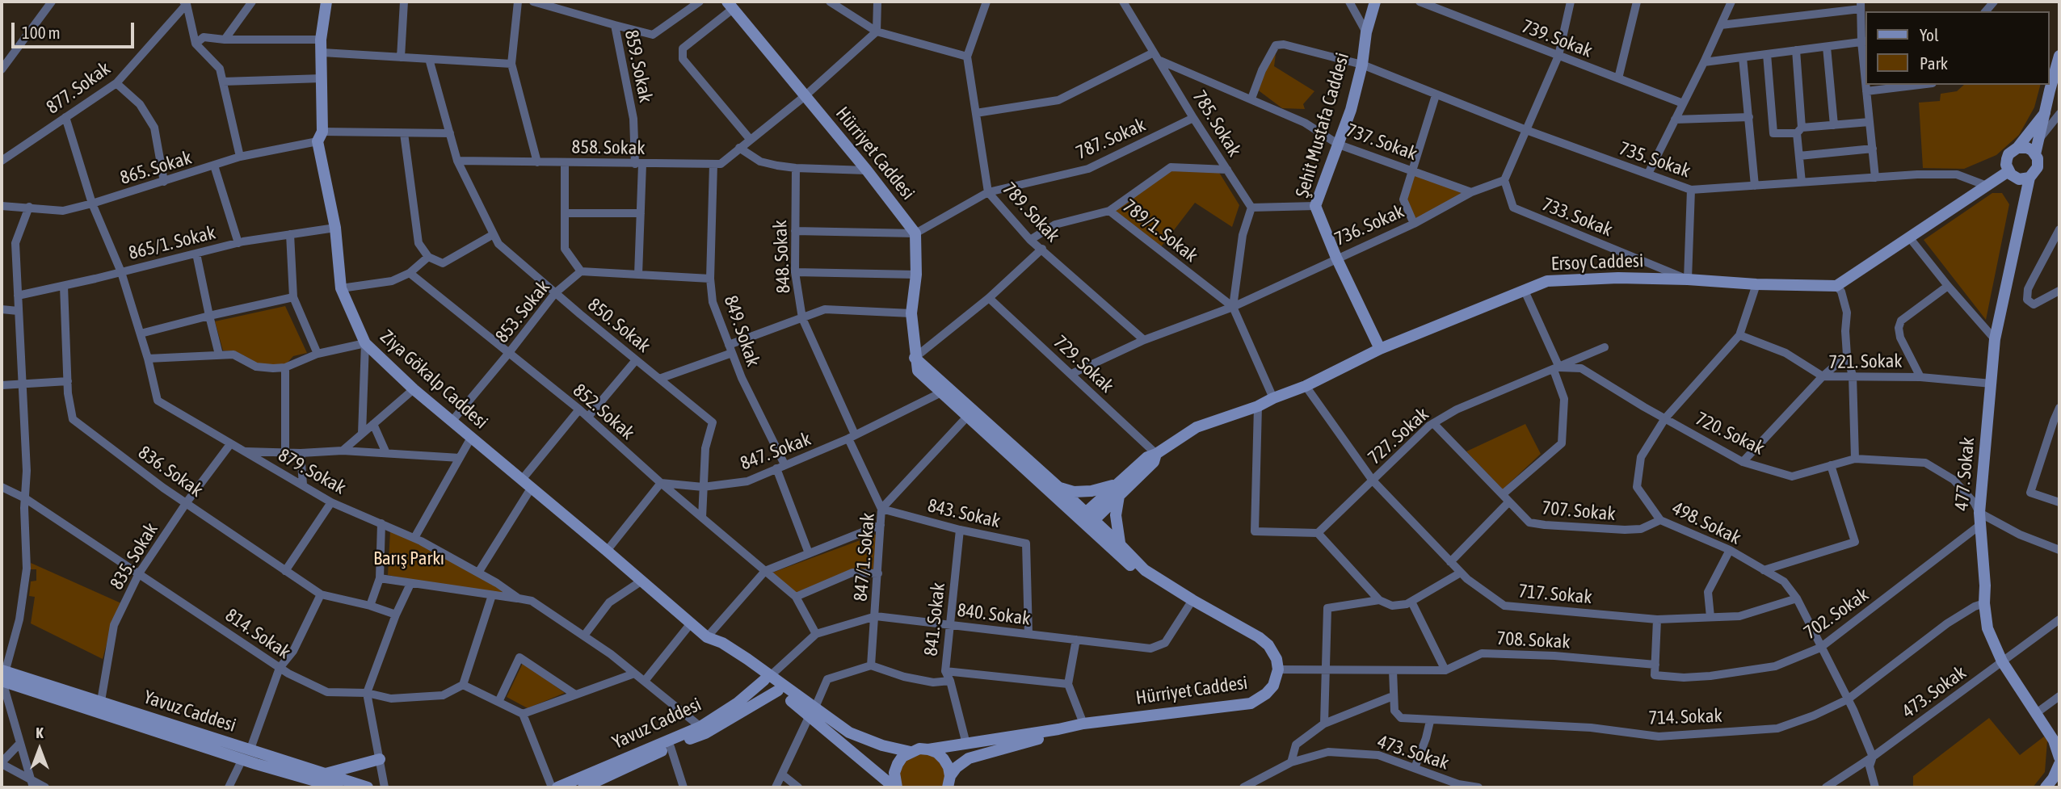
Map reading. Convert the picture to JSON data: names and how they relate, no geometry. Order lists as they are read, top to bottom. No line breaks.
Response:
{"streets":{"main road":["Şehit Mustafa Caddesi","Hürriyet Caddesi","Ersoy Caddesi","Ziya Gökalp Caddesi","477. Sokak","Yavuz Caddesi"],"street":["739. Sokak","859. Sokak","877. Sokak","785. Sokak","787. Sokak","737. Sokak","858. Sokak","735. Sokak","865. Sokak","789. Sokak","733. Sokak","736. Sokak","789/1. Sokak","865/1. Sokak","848. Sokak","853. Sokak","850. Sokak","849. Sokak","721. Sokak","729. Sokak","852. Sokak","720. Sokak","727. Sokak","847. Sokak","836. Sokak","879. Sokak","707. Sokak","843. Sokak","498. Sokak","835. Sokak","847/1. Sokak","717. Sokak","702. Sokak","840. Sokak","841. Sokak","814. Sokak","708. Sokak","473. Sokak","714. Sokak"]},"crossings":[["859. Sokak","858. Sokak"],["877. Sokak","879. Sokak"],["785. Sokak","787. Sokak"],["785. Sokak","737. Sokak"],["Şehit Mustafa Caddesi","737. Sokak"],["Şehit Mustafa Caddesi","735. Sokak"],["Şehit Mustafa Caddesi","736. Sokak"],["Şehit Mustafa Caddesi","Ersoy Caddesi"],["787. Sokak","Hürriyet Caddesi"],["787. Sokak","789. Sokak"],["737. Sokak","735. Sokak"],["737. Sokak","736. Sokak"],["858. Sokak","849. Sokak"],["Hürriyet Caddesi","708. Sokak"],["865. Sokak","Ziya Gökalp Caddesi"],["865. Sokak","879. Sokak"],["789. Sokak","736. Sokak"],["789. Sokak","789/1. Sokak"],["733. Sokak","736. Sokak"],["733. Sokak","Ersoy Caddesi"],["736. Sokak","789/1. Sokak"],["736. Sokak","729. Sokak"],["865/1. Sokak","Ziya Gökalp Caddesi"],["865/1. Sokak","836. Sokak"],["865/1. Sokak","879. Sokak"],["848. Sokak","847. Sokak"],["Ersoy Caddesi","729. Sokak"],["Ersoy Caddesi","498. Sokak"],["Ersoy Caddesi","717. Sokak"],["853. Sokak","850. Sokak"],["853. Sokak","Ziya Gökalp Caddesi"],["853. Sokak","852. Sokak"],["850. Sokak","852. Sokak"],["850. Sokak","847. Sokak"],["849. Sokak","847. Sokak"],["721. Sokak","720. Sokak"],["721. Sokak","477. Sokak"],["Ziya Gökalp Caddesi","840. Sokak"],["Ziya Gökalp Caddesi","Yavuz Caddesi"],["852. Sokak","847. Sokak"],["852. Sokak","840. Sokak"],["720. Sokak","727. Sokak"],["720. Sokak","477. Sokak"],["720. Sokak","498. Sokak"],["720. Sokak","702. Sokak"],["727. Sokak","707. Sokak"],["727. Sokak","717. Sokak"],["836. Sokak","835. Sokak"],["879. Sokak","835. Sokak"],["879. Sokak","Yavuz Caddesi"],["477. Sokak","702. Sokak"],["477. Sokak","473. Sokak"],["477. Sokak","714. Sokak"],["707. Sokak","498. Sokak"],["843. Sokak","847/1. Sokak"],["843. Sokak","840. Sokak"],["843. Sokak","841. Sokak"],["498. Sokak","717. Sokak"],["498. Sokak","702. Sokak"],["498. Sokak","473. Sokak"],["498. Sokak","714. Sokak"],["835. Sokak","814. Sokak"],["835. Sokak","Yavuz Caddesi"],["847/1. Sokak","840. Sokak"],["702. Sokak","708. Sokak"],["840. Sokak","841. Sokak"],["840. Sokak","Yavuz Caddesi"],["708. Sokak","714. Sokak"]],"parks":["Barış Parkı"],"legend":["Yol","Park"],"scale_bar":"100 m","north":"top"}
